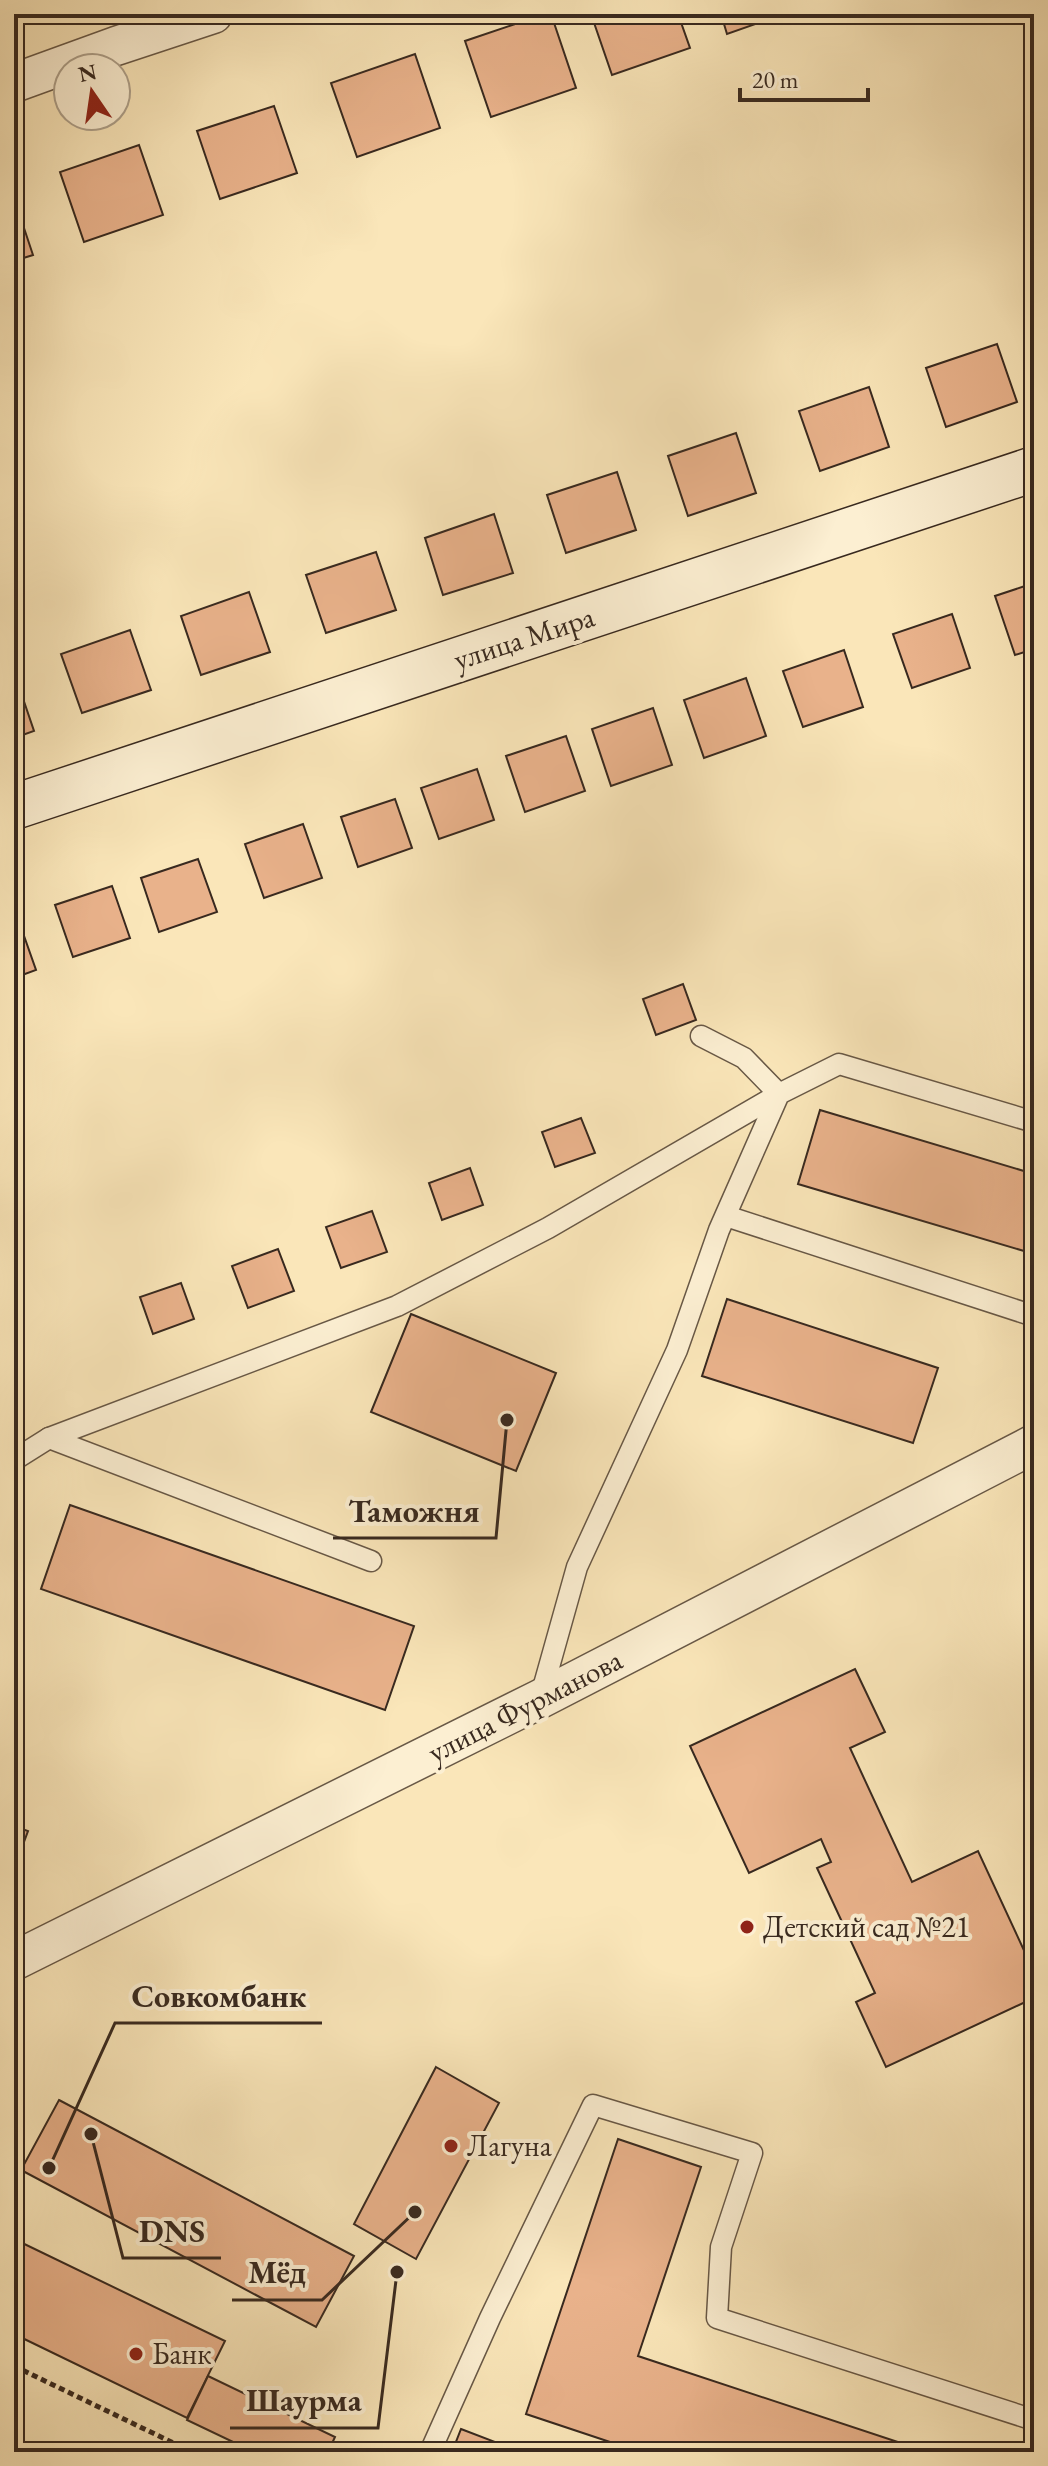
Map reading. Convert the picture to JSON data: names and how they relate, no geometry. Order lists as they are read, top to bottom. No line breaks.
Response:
{"streets":{"main road":["улица Мира"],"street":["улица Фурманова"]},"places":["Таможня","Детский сад №21","DNS","Лагуна","Совкомбанк","Мёд","Шаурма","Банк"],"scale_bar":"20 m","north":"top"}
